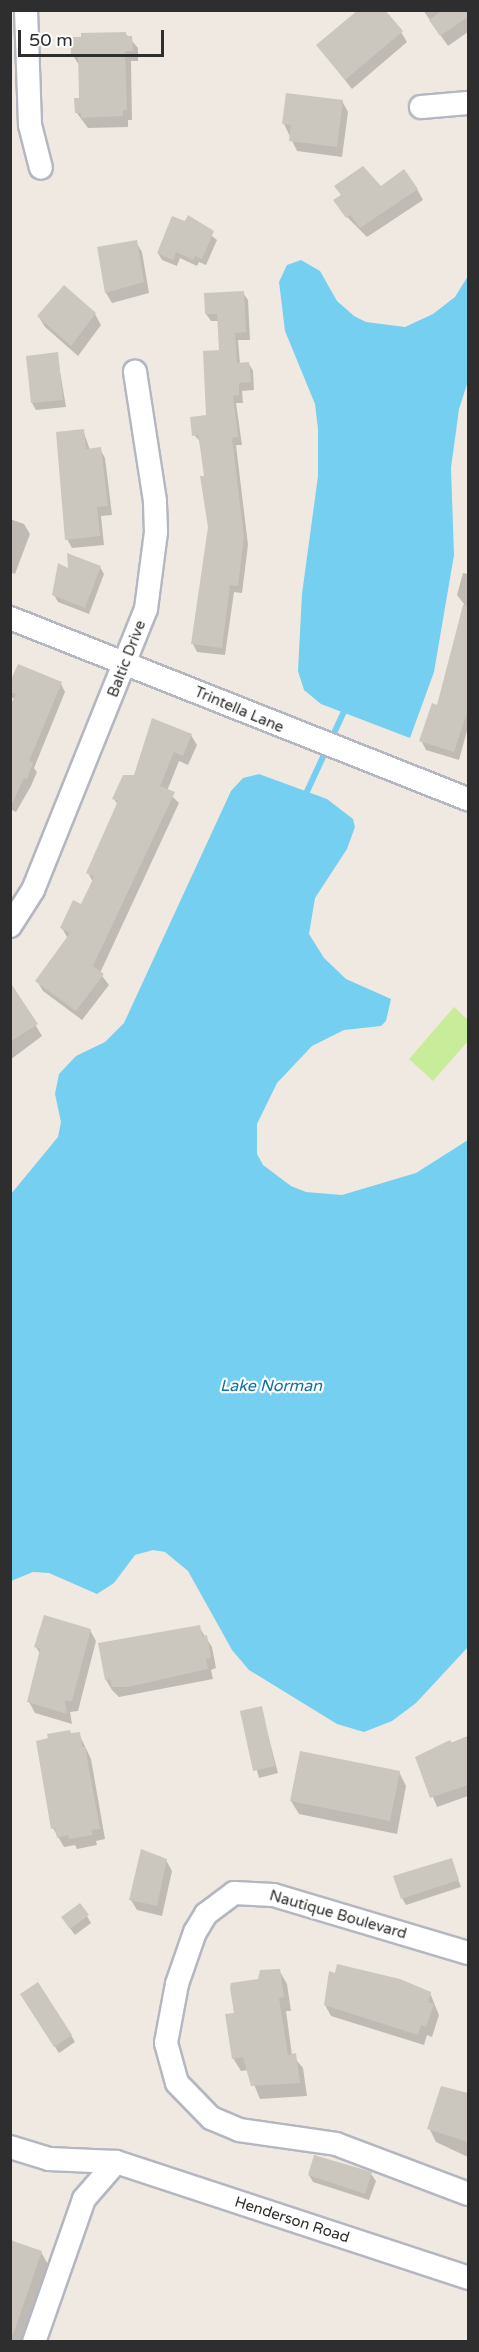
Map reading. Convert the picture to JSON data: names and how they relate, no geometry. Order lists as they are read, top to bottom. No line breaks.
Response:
{"streets":{"street":["Baltic Drive","Trintella Lane","Nautique Boulevard","Henderson Road"]},"crossings":[["Baltic Drive","Trintella Lane"]],"water":["Lake Norman"],"scale_bar":"50 m"}
